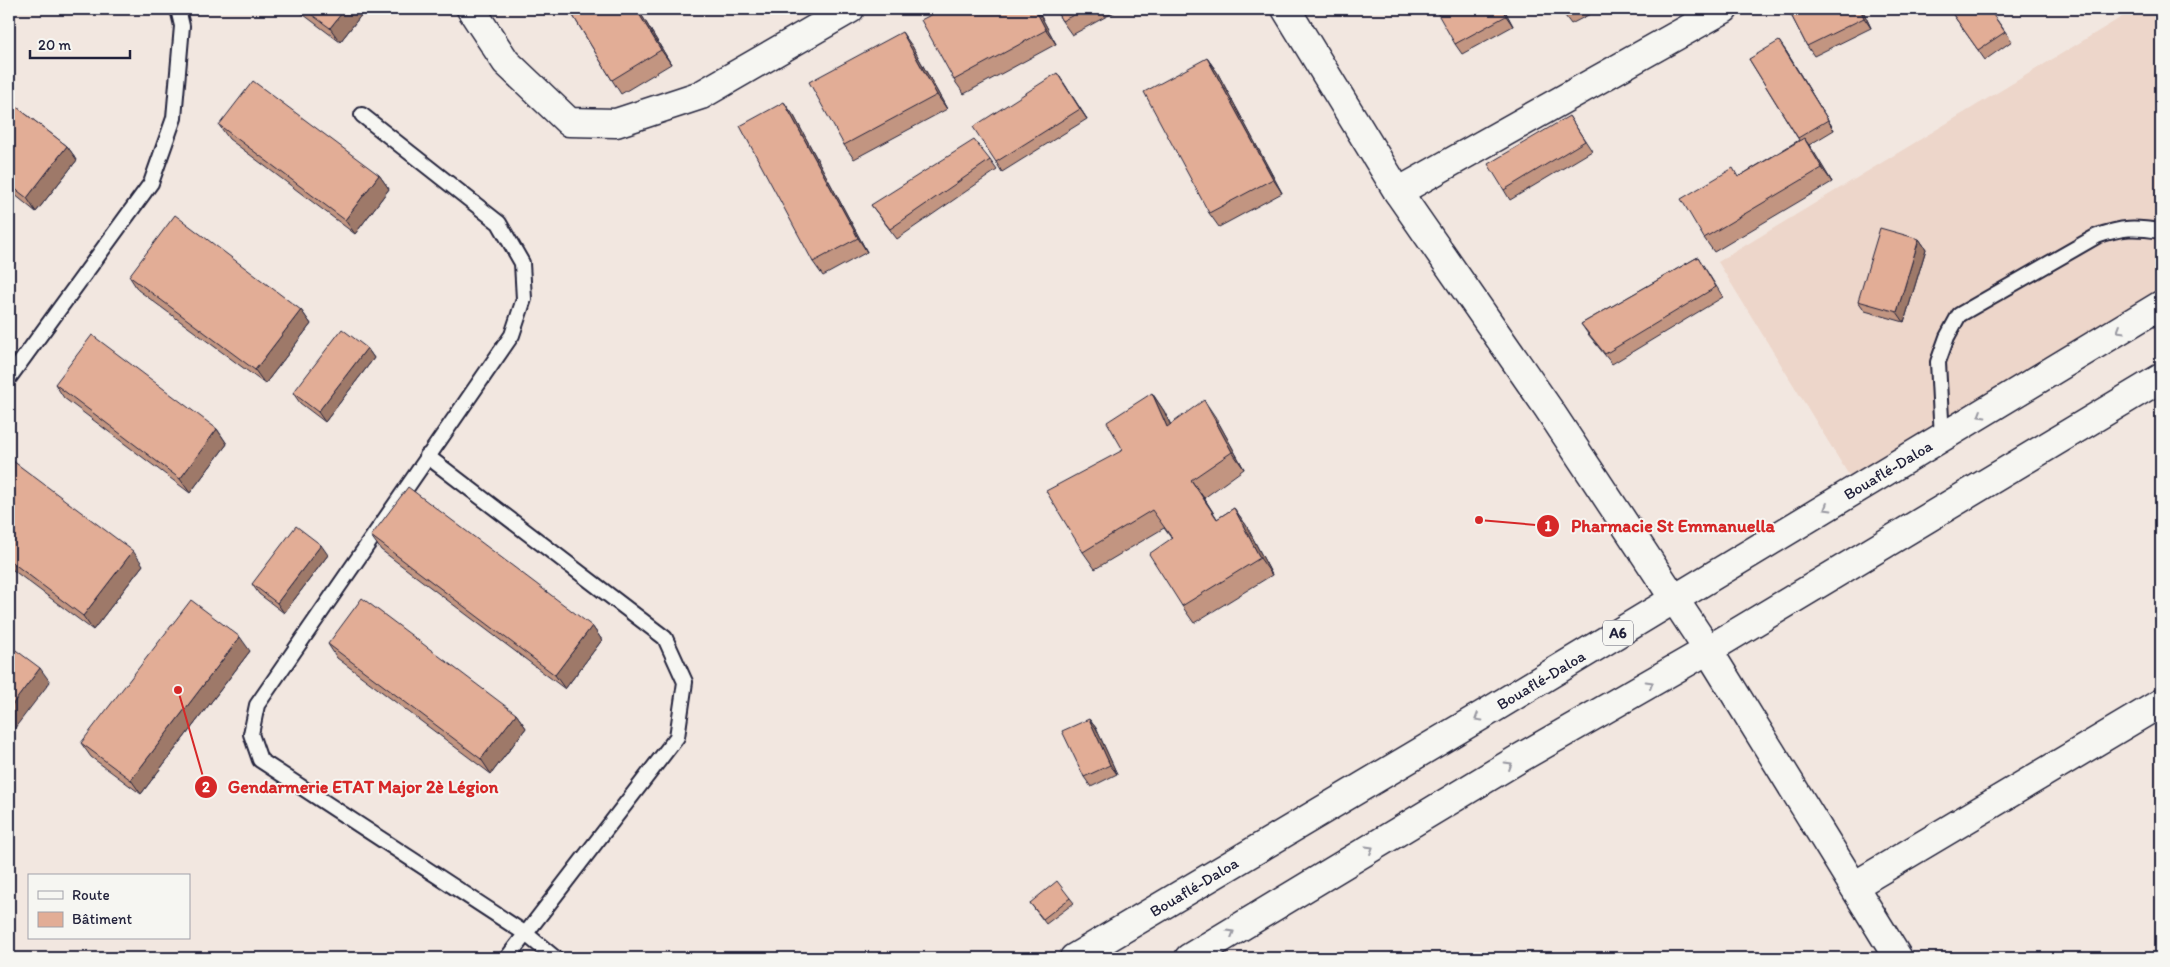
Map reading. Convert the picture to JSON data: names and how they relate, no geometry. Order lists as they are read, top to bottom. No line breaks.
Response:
{"streets":{"main road":["Bouaflé-Daloa","A6"]},"places":["Pharmacie St Emmanuella","Gendarmerie ETAT Major 2è Légion"],"legend":["Route","Bâtiment"],"scale_bar":"20 m"}
